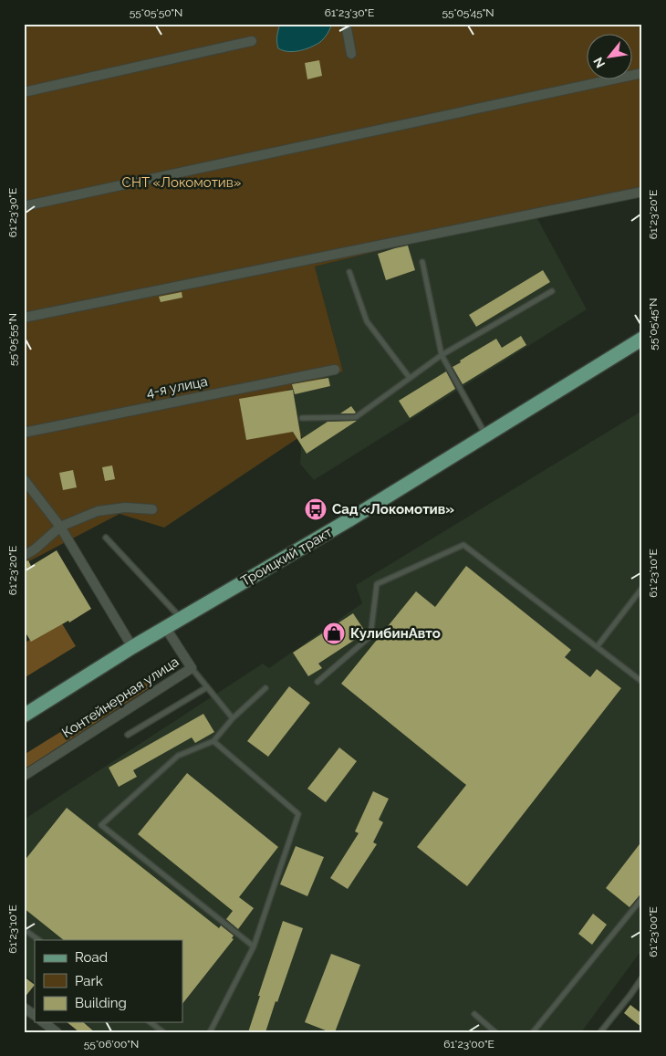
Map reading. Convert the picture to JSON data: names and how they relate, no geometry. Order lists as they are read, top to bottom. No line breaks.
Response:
{"streets":{"main road":["Троицкий тракт"],"street":["4-я улица","Контейнерная улица"]},"crossings":[["Троицкий тракт","Контейнерная улица"]],"parks":["СНТ «Локомотив»"],"places":{"bus stop":["Сад «Локомотив»"],"shop":["КулибинАвто"]},"legend":["Road","Park","Building"],"north":"bottom left","coordinates":["55°05'50\"N","61°23'30\"E","55°05'45\"N","61°23'20\"E","55°05'55\"N","61°23'10\"E","61°23'00\"E","55°06'00\"N"]}
